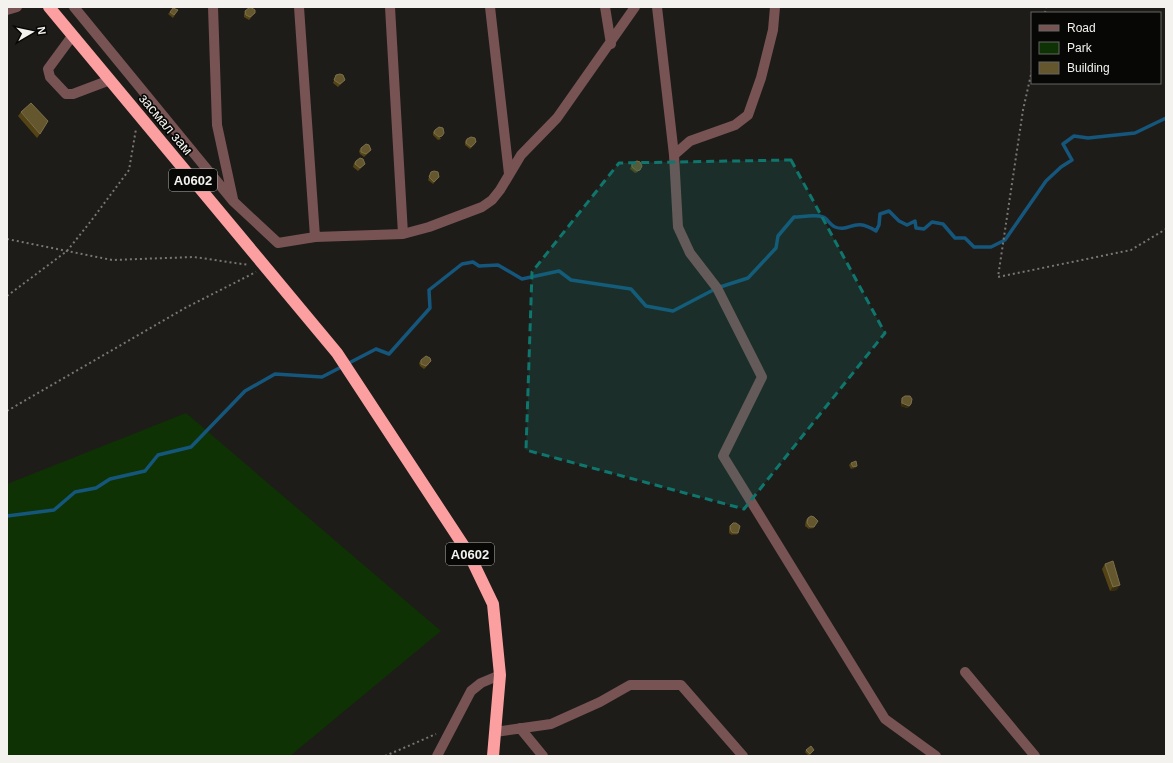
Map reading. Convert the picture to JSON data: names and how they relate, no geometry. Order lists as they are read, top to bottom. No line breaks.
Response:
{"streets":{"highway":["засмал зам","A0602"]},"crossings":[["засмал зам","A0602"]],"legend":["Road","Park","Building"],"north":"right"}
